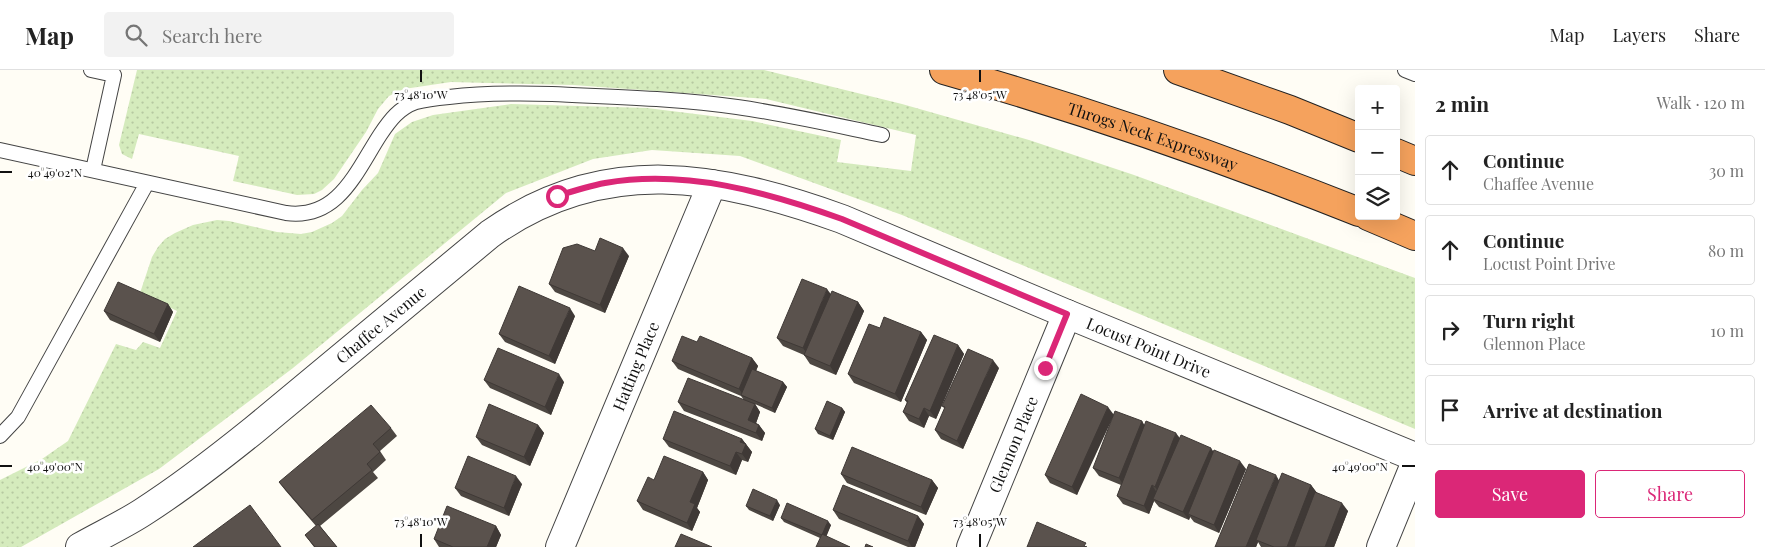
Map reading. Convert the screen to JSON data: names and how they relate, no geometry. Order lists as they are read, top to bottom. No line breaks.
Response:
{"streets":{"highway":["Throgs Neck Expressway"],"street":["Chaffee Avenue","Locust Point Drive","Hatting Place","Glennon Place"]},"crossings":[["Chaffee Avenue","Locust Point Drive"],["Chaffee Avenue","Hatting Place"],["Locust Point Drive","Hatting Place"],["Locust Point Drive","Glennon Place"]],"page":{"header":"Map","search":"Search here","nav":["Map","Layers","Share"],"heading":["2 min","Walk · 120 m"],"map_buttons":["+","−"],"list":[["Continue","Chaffee Avenue","30 m"],["Continue","Locust Point Drive","80 m"],["Turn right","Glennon Place","10 m"],"Arrive at destination"],"buttons":["Save","Share"]},"coordinates":["73°48'10\"W","73°48'05\"W","40°49'02\"N","40°49'00\"N"]}
